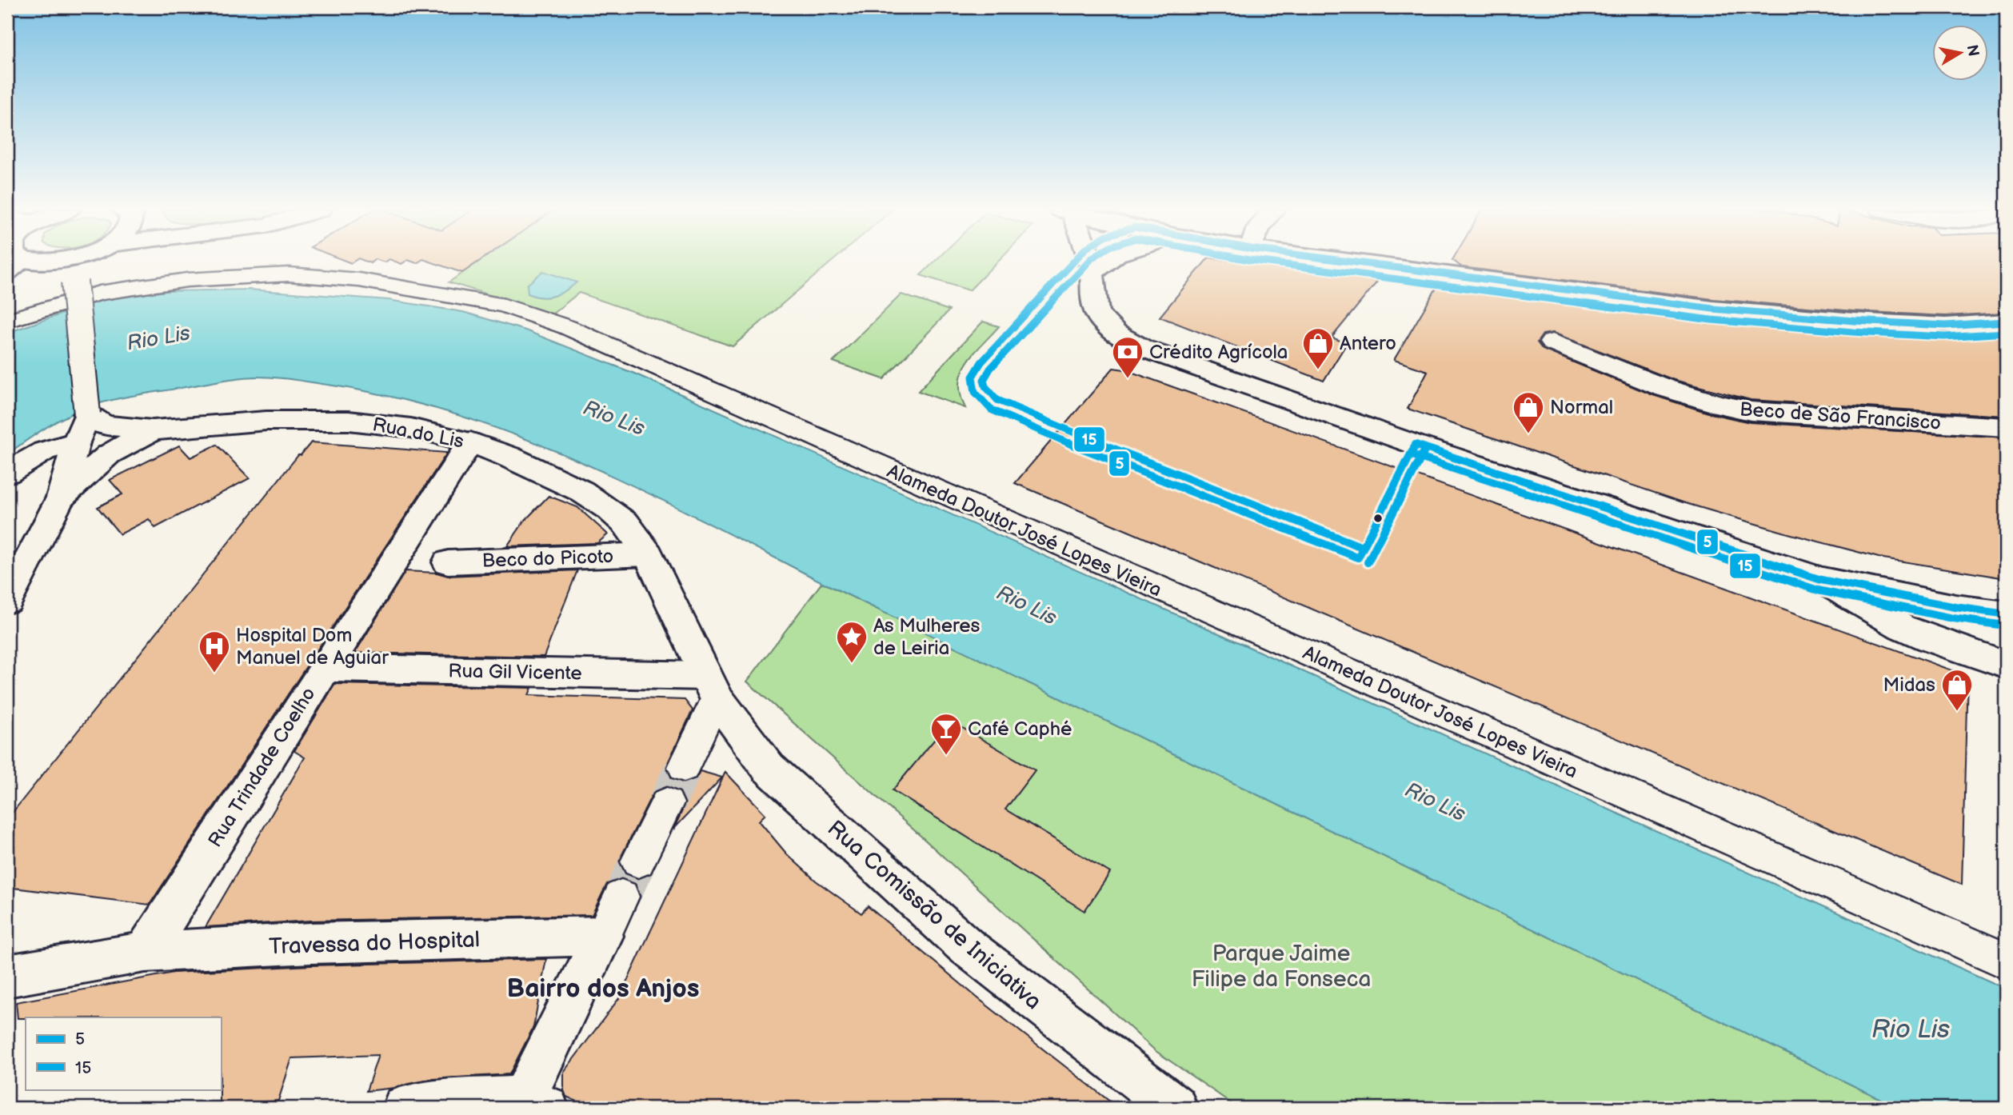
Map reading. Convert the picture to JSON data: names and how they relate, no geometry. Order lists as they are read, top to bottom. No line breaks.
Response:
{"streets":{"street":["Beco de São Francisco","Rua do Lis","Alameda Doutor José Lopes Vieira","Beco do Picoto","Rua Gil Vicente","Rua Trindade Coelho","Rua Comissão de Iniciativa","Travessa do Hospital"]},"crossings":[["Rua do Lis","Beco do Picoto"],["Rua do Lis","Rua Gil Vicente"],["Rua do Lis","Rua Trindade Coelho"],["Rua do Lis","Rua Comissão de Iniciativa"],["Rua Gil Vicente","Rua Trindade Coelho"],["Rua Gil Vicente","Rua Comissão de Iniciativa"],["Rua Trindade Coelho","Travessa do Hospital"]],"districts":["Bairro dos Anjos"],"water":["Rio Lis"],"parks":["Parque Jaime Filipe da Fonseca"],"places":{"shop":["Antero","Normal","Midas"],"bank":["Crédito Agrícola"],"place":["As Mulheres de Leiria"],"hospital":["Hospital Dom Manuel de Aguiar"],"bar":["Café Caphé"]},"lines":["transit line 5","transit line 15"],"legend":["5","15"],"north":"right"}
